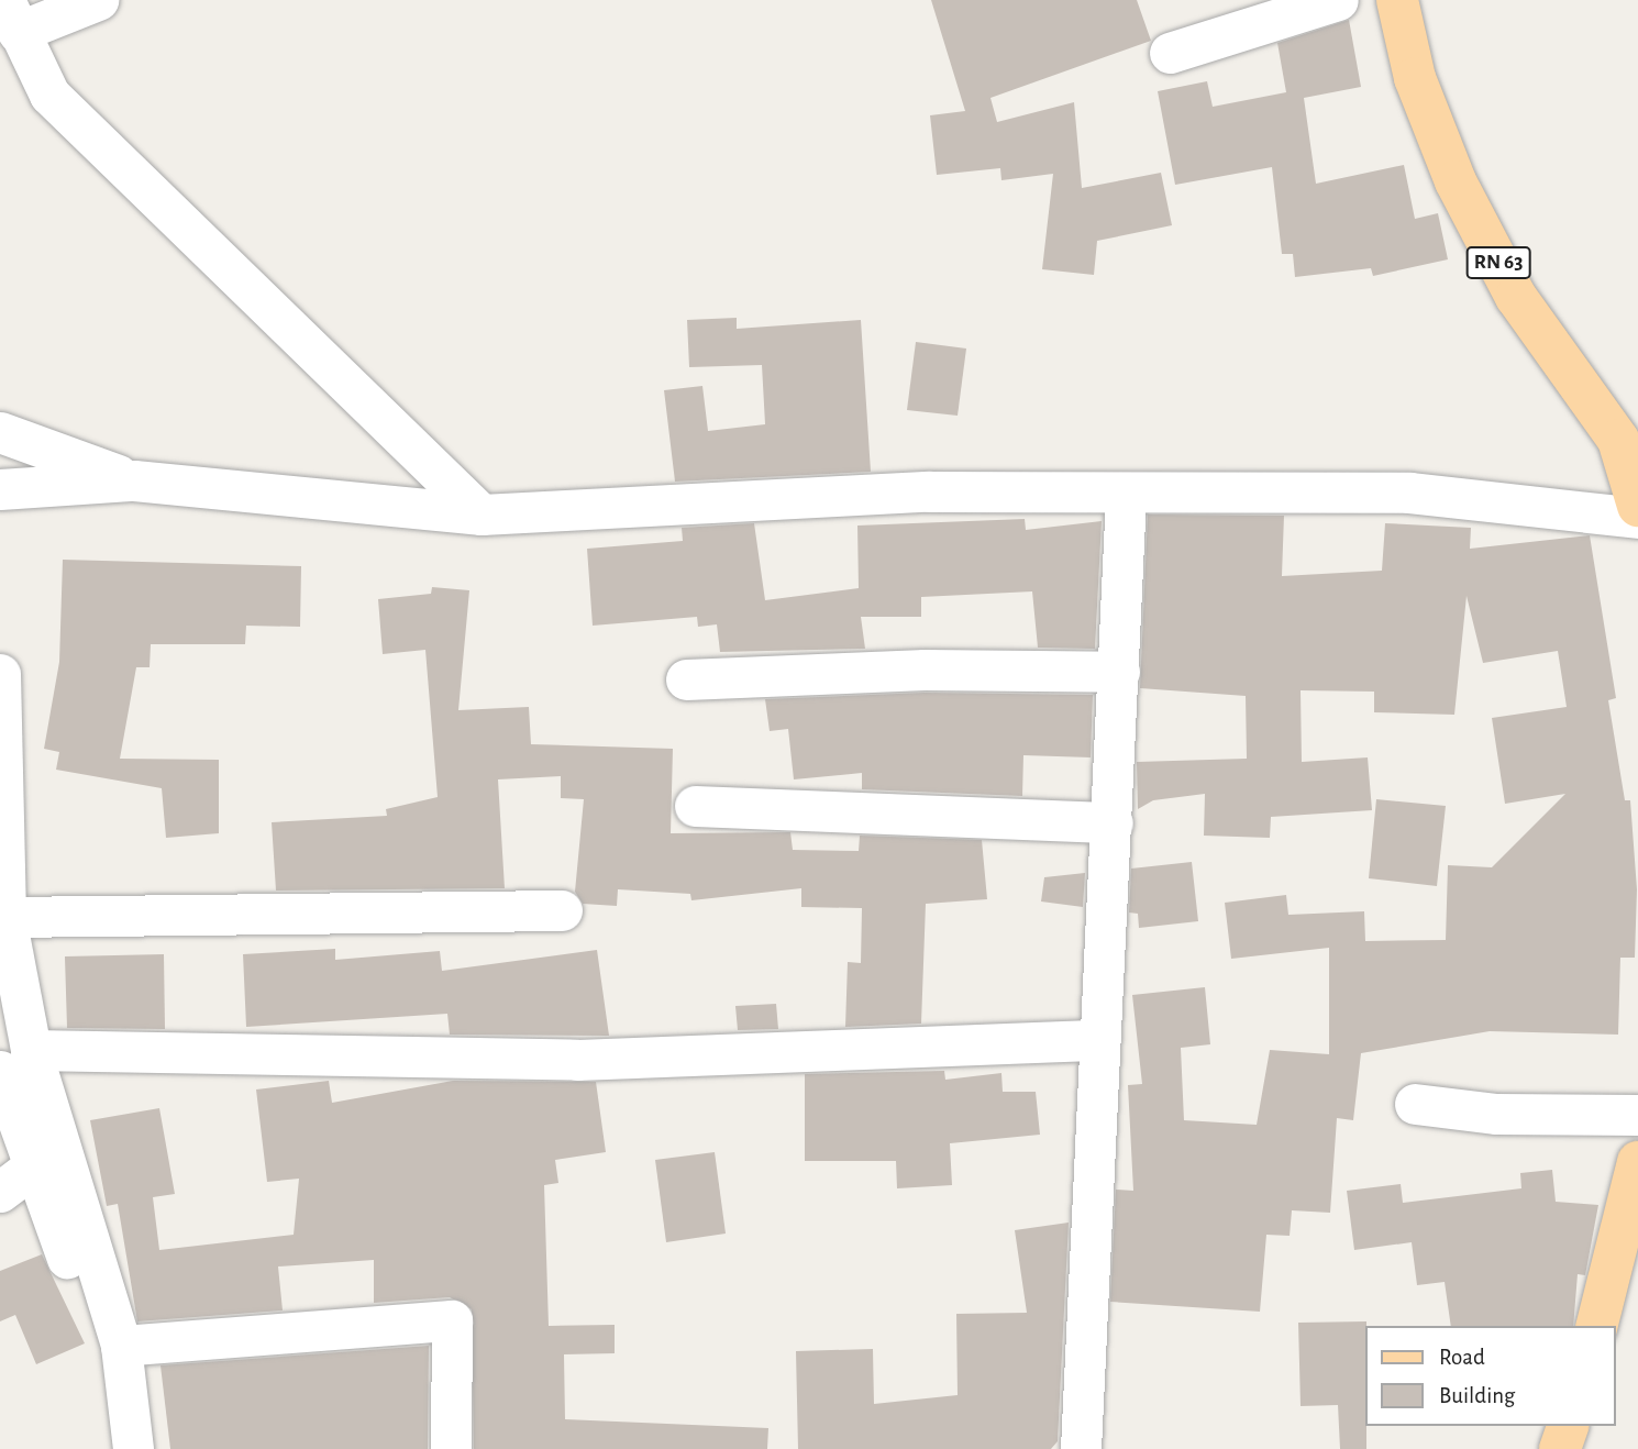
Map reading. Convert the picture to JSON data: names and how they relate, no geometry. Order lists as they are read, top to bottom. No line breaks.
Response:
{"streets":{"main road":["RN 63"]},"legend":["Road","Building"]}
